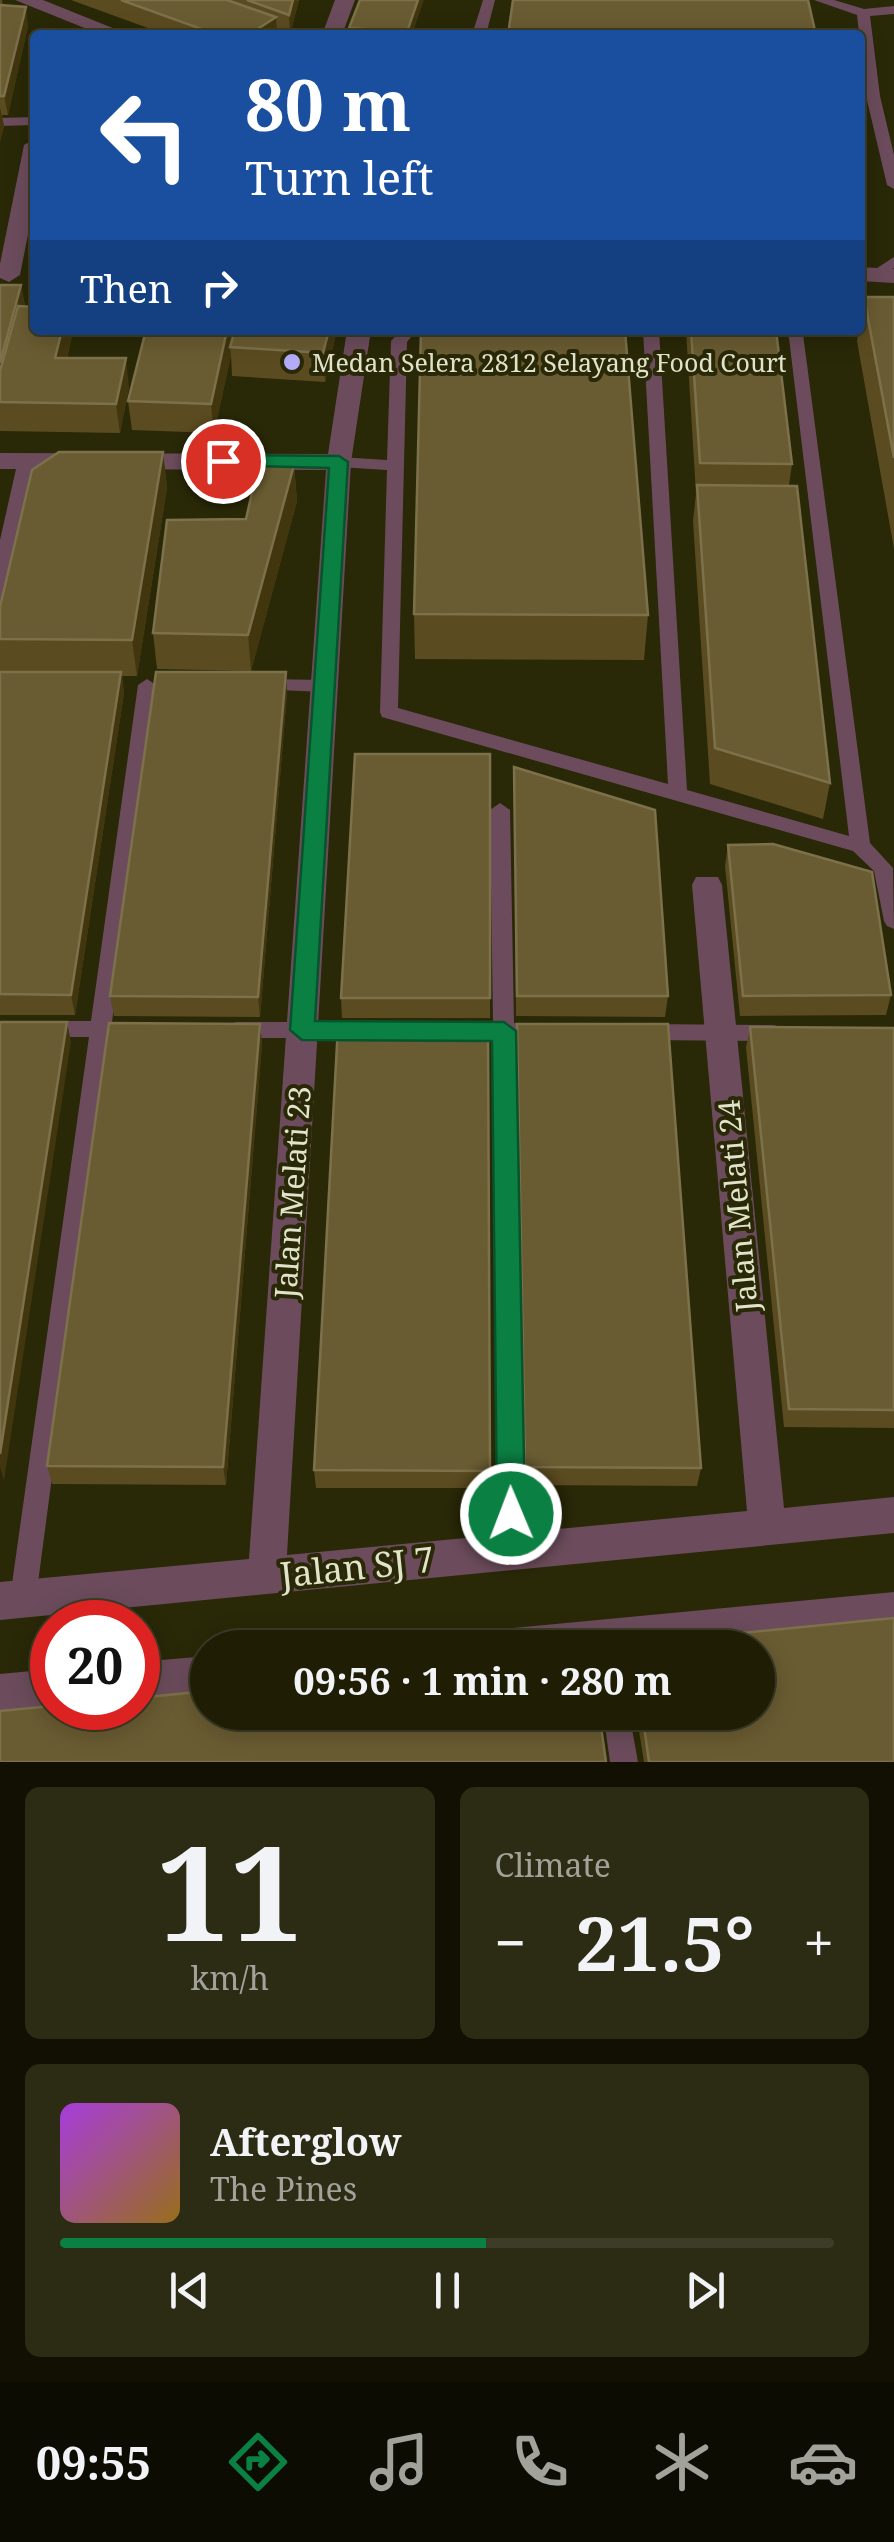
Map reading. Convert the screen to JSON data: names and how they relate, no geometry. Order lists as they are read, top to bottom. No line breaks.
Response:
{"streets":{"street":["Jalan Melati 23","Jalan Melati 24","Jalan SJ 7"]},"crossings":[["Jalan Melati 23","Jalan SJ 7"],["Jalan Melati 24","Jalan SJ 7"]],"places":["Medan Selera 2812 Selayang Food Court"],"page":{"turn":["80 m","Turn left"],"then":"Then","limit":"20","trip":"09:56 · 1 min · 280 m","tile":[["11","km/h"],"Climate"],"heat":["−","21.5°","+"],"song":["Afterglow","The Pines"],"tabs":"09:55"}}
